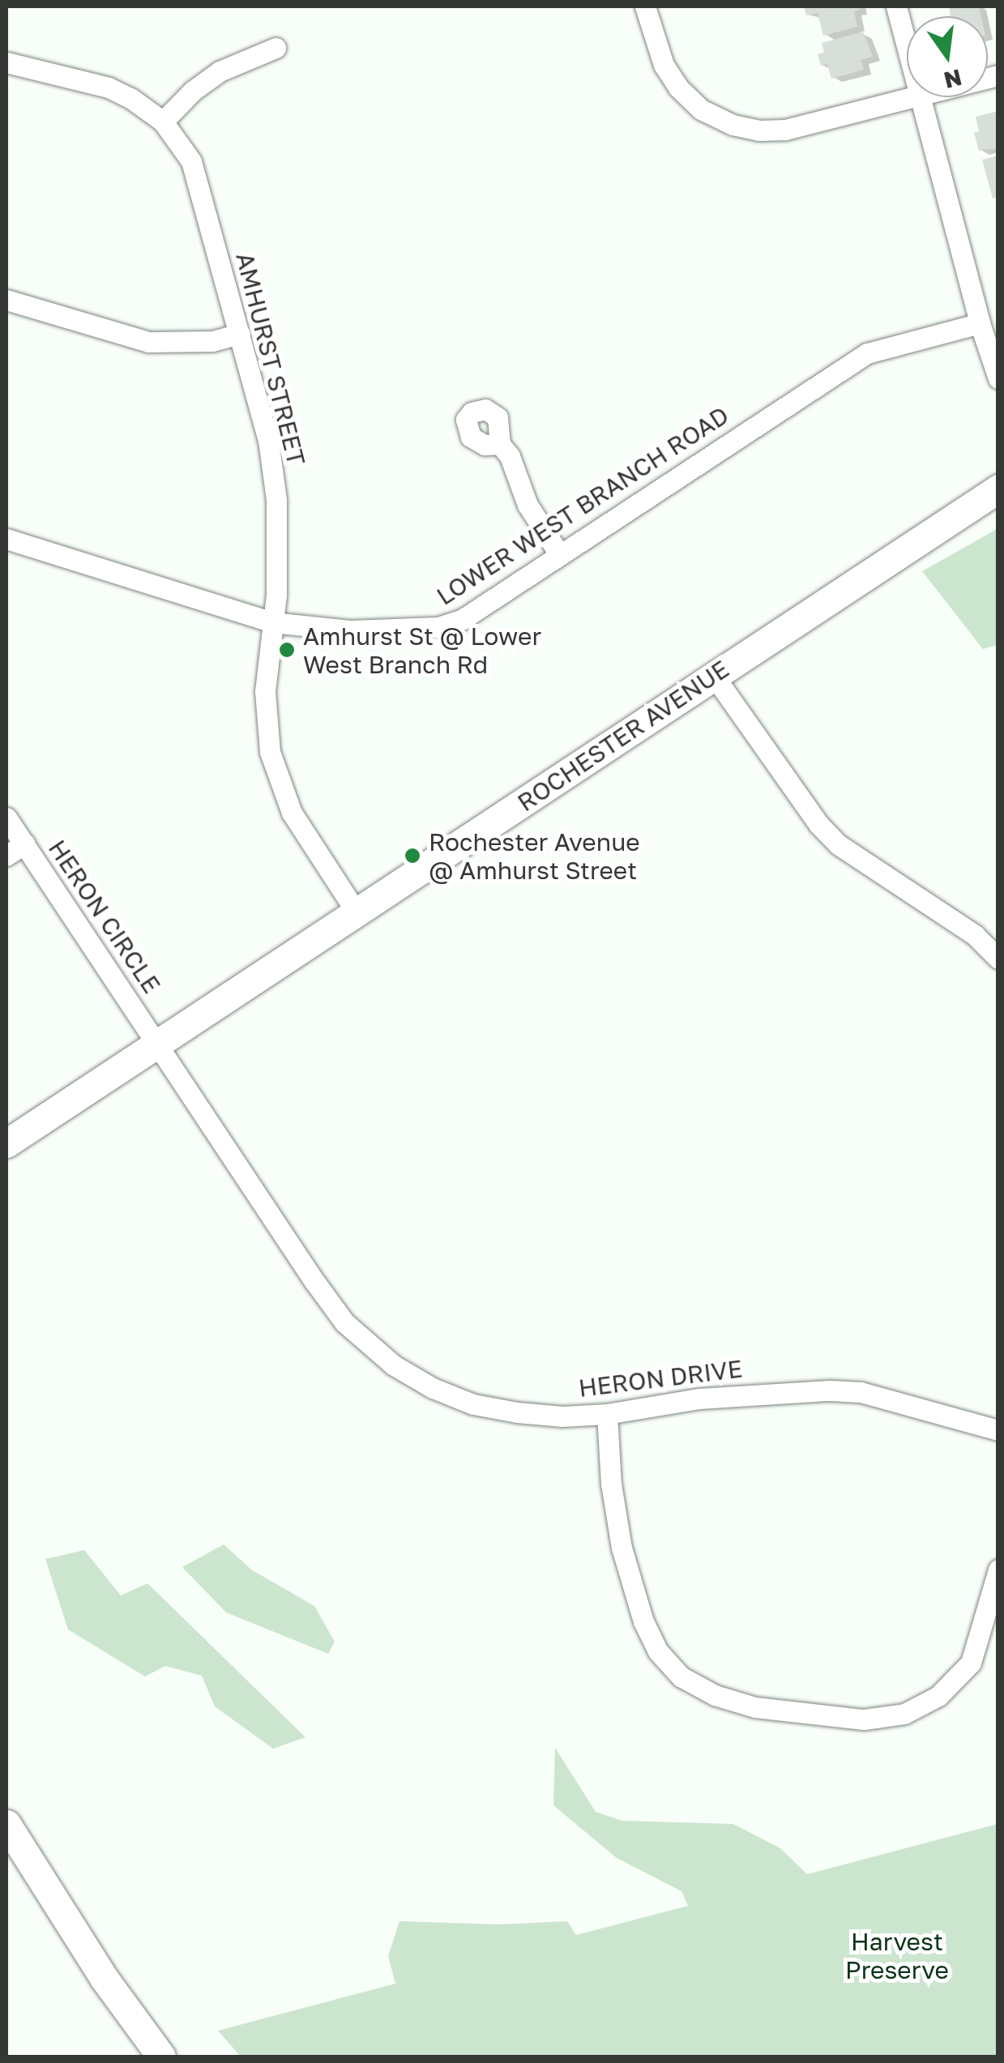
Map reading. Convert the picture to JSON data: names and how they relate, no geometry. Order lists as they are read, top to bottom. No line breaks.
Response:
{"streets":{"main road":["ROCHESTER AVENUE"],"street":["AMHURST STREET","LOWER WEST BRANCH ROAD","HERON CIRCLE","HERON DRIVE"]},"crossings":[["AMHURST STREET","LOWER WEST BRANCH ROAD"],["AMHURST STREET","ROCHESTER AVENUE"],["ROCHESTER AVENUE","HERON CIRCLE"],["ROCHESTER AVENUE","HERON DRIVE"],["HERON CIRCLE","HERON DRIVE"]],"parks":["Harvest Preserve"],"places":["Amhurst St @ Lower West Branch Rd","Rochester Avenue @ Amhurst Street"],"north":"bottom"}
